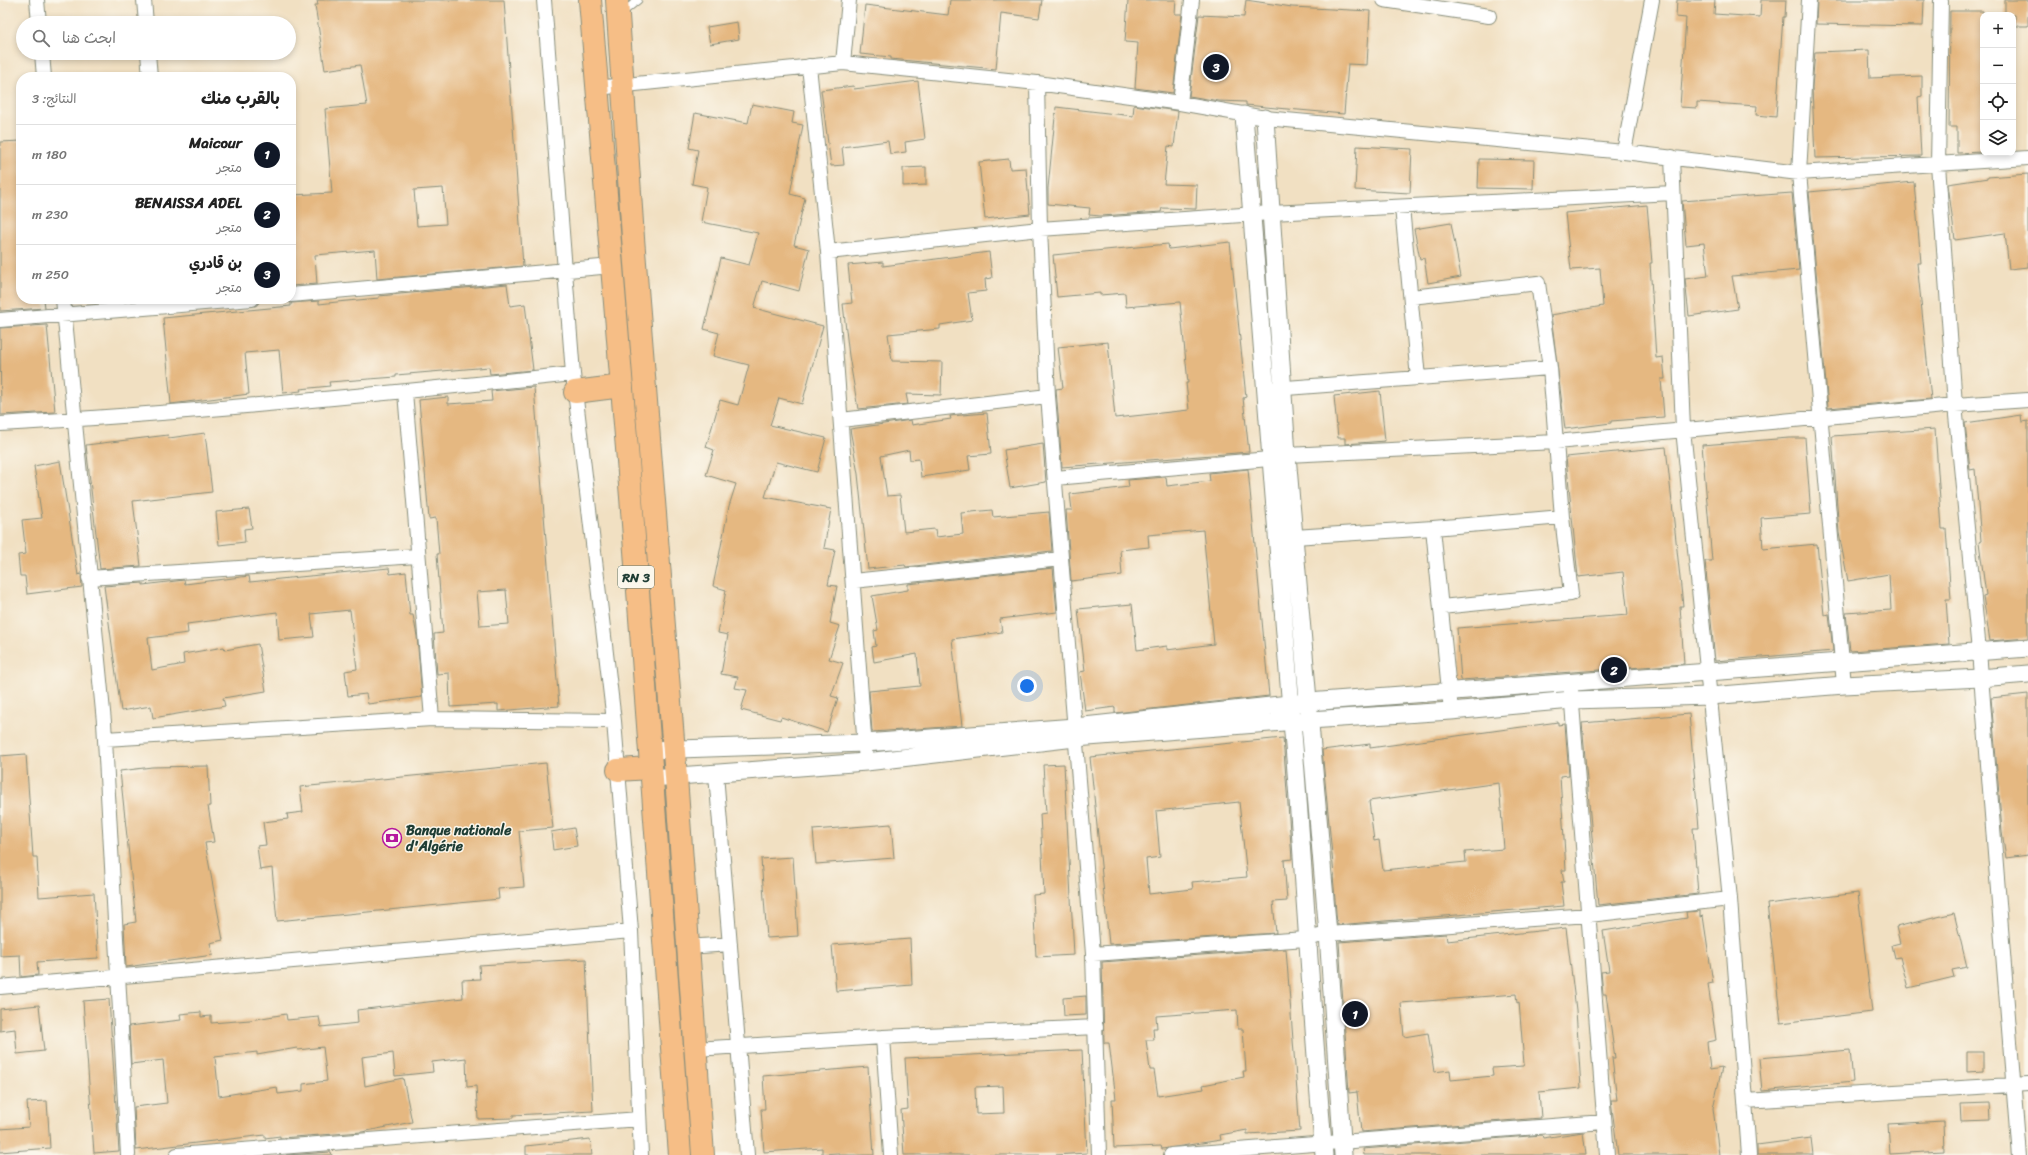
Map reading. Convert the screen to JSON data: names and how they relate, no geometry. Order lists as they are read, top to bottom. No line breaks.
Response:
{"streets":{"highway":["RN 3"]},"places":{"bank":["Banque nationale d'Algérie"]},"page":{"map_buttons":["+","−"],"search":"ابحث هنا","pins":["3","2","1"],"heading":["بالقرب منك","النتائج: 3"],"list":[{"mark":"1","name":"Maicour","note":"متجر","value":"180 m"},{"mark":"2","name":"BENAISSA ADEL","note":"متجر","value":"230 m"},{"mark":"3","name":"بن قادري","note":"متجر","value":"250 m"}]}}
